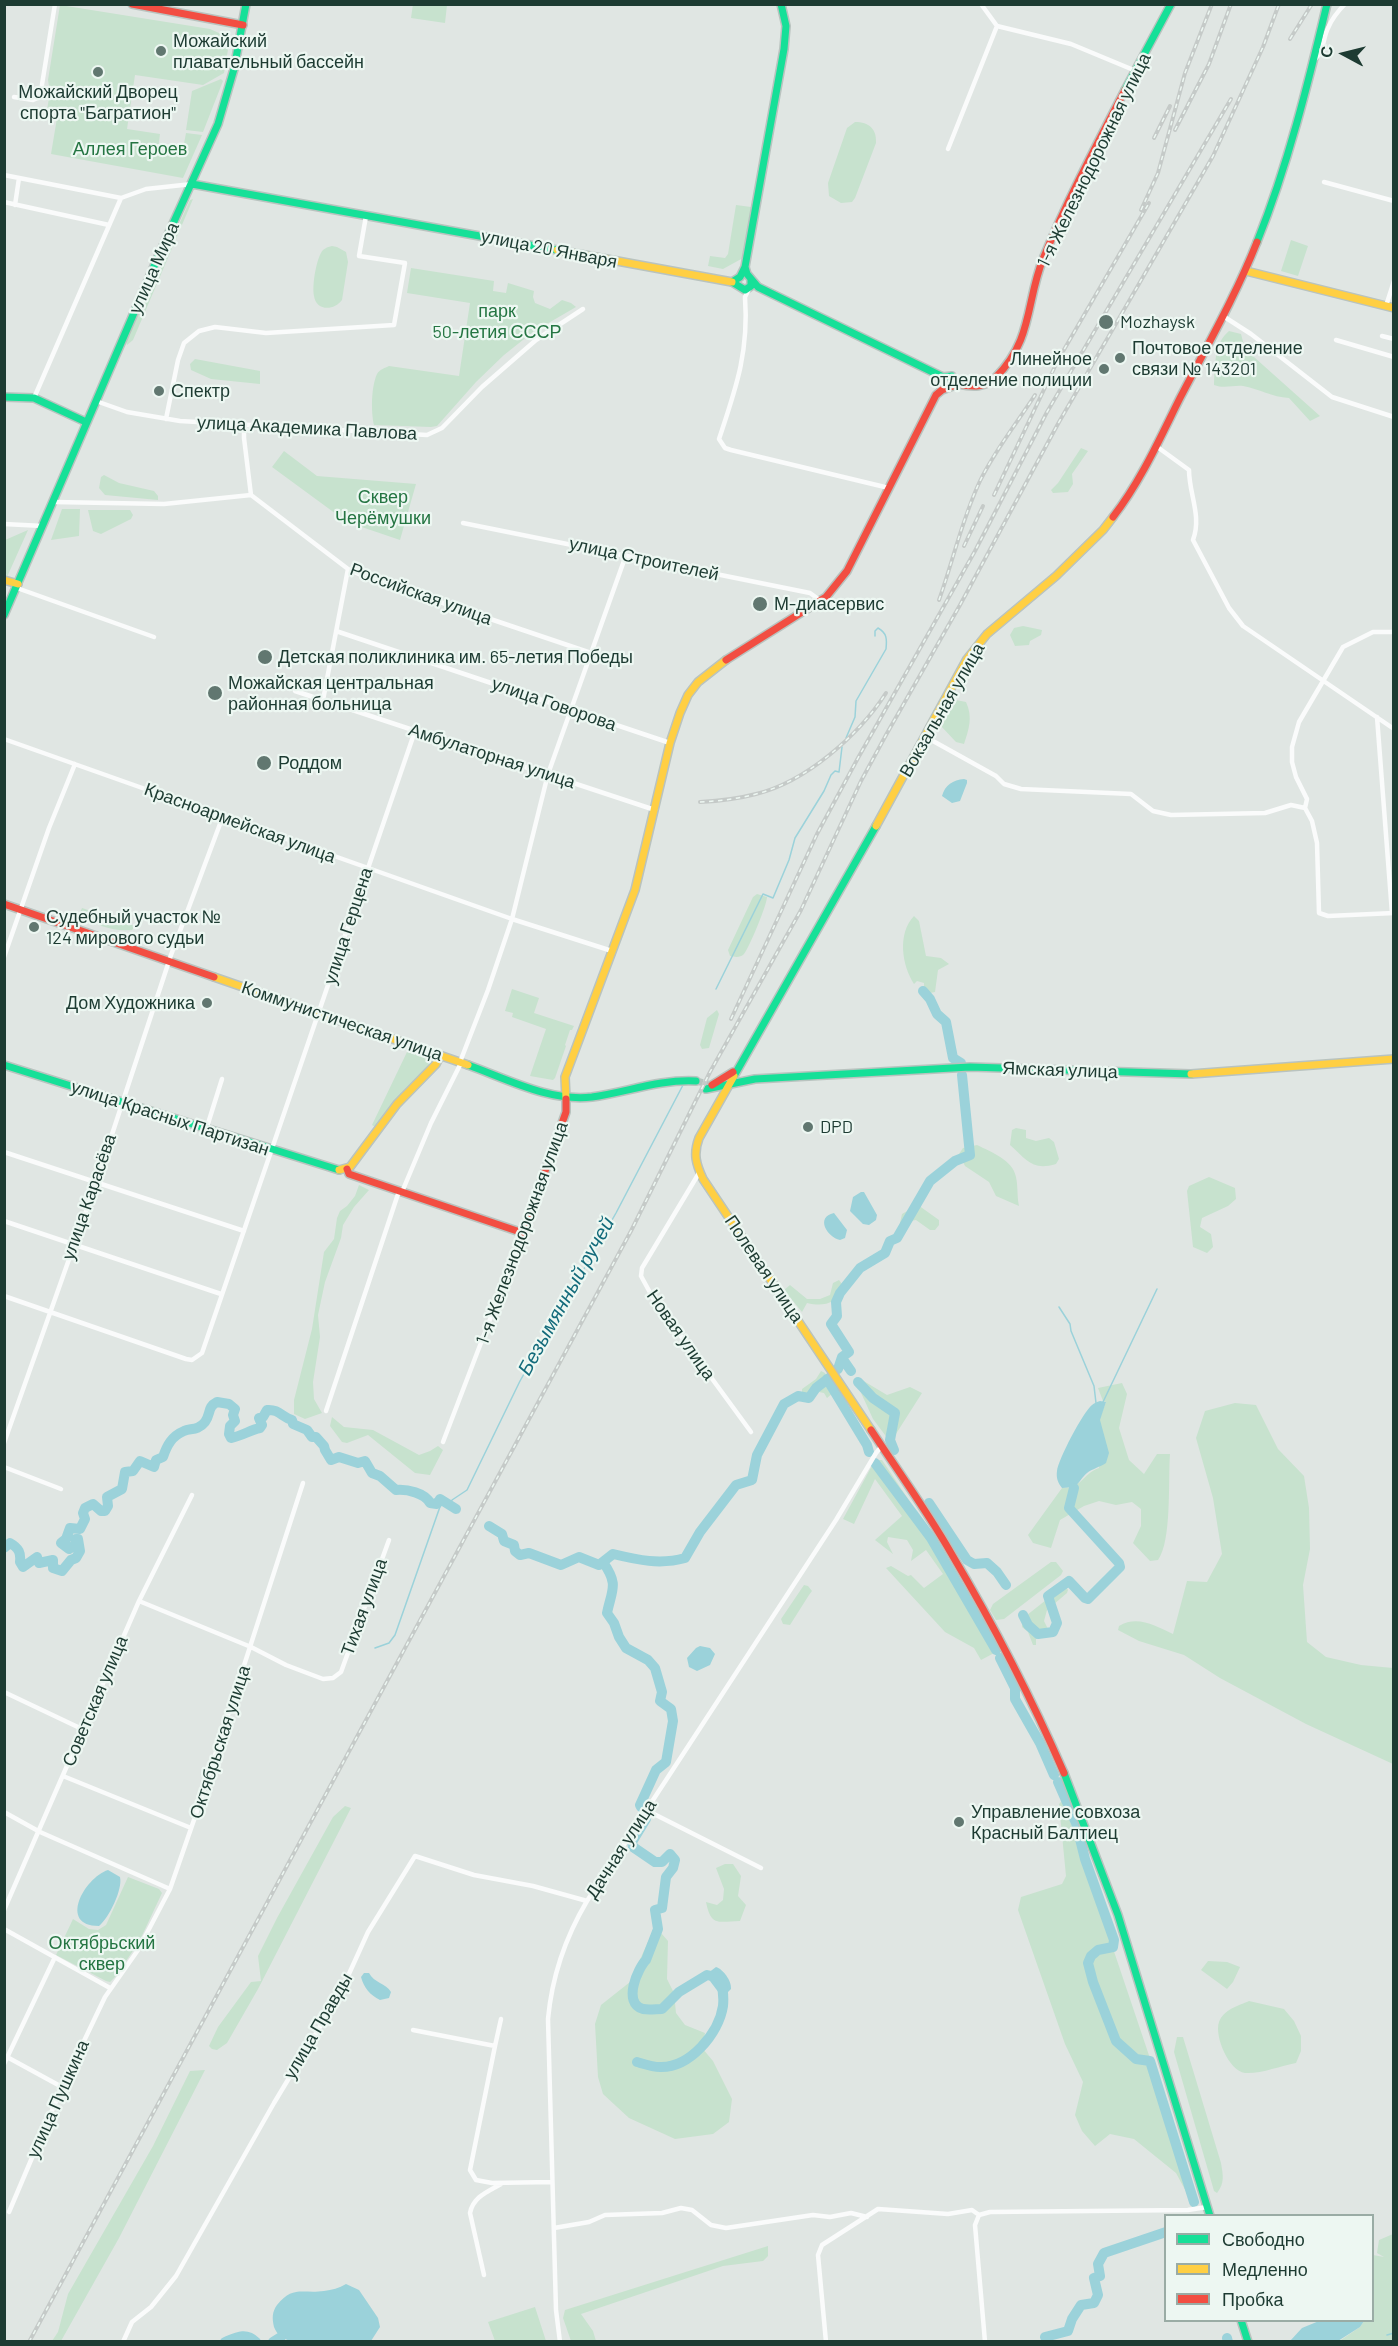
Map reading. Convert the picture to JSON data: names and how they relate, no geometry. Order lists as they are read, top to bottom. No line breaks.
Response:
{"streets":{"main road":["1-я Железнодорожная улица","улица 20 Января","улица Мира","Вокзальная улица","Коммунистическая улица","Ямская улица","улица Красных Партизан","Полевая улица"],"street":["улица Академика Павлова","улица Строителей","Российская улица","улица Говорова","Амбулаторная улица","Красноармейская улица","улица Герцена","улица Карасёва","Новая улица","Тихая улица","Советская улица","Октябрьская улица","Дачная улица","улица Правды","улица Пушкина"]},"crossings":[["1-я Железнодорожная улица","улица Строителей"],["1-я Железнодорожная улица","улица Говорова"],["1-я Железнодорожная улица","Амбулаторная улица"],["1-я Железнодорожная улица","Красноармейская улица"],["1-я Железнодорожная улица","Коммунистическая улица"],["улица 20 Января","улица Мира"],["улица Мира","улица Академика Павлова"],["Вокзальная улица","Ямская улица"],["Вокзальная улица","Полевая улица"],["Амбулаторная улица","улица Герцена"],["Красноармейская улица","улица Герцена"],["Красноармейская улица","улица Карасёва"],["улица Герцена","Коммунистическая улица"],["улица Герцена","улица Красных Партизан"],["улица Герцена","улица Карасёва"],["Коммунистическая улица","улица Карасёва"],["Ямская улица","Полевая улица"],["улица Красных Партизан","улица Карасёва"],["Полевая улица","Новая улица"],["Полевая улица","Дачная улица"],["Тихая улица","Советская улица"],["Тихая улица","Октябрьская улица"],["Октябрьская улица","улица Пушкина"],["Дачная улица","улица Правды"]],"water":["Безымянный ручей"],"parks":["Аллея Героев","парк 50-летия СССР","Сквер Черёмушки","Октябрьский сквер"],"places":["Можайский плавательный бассейн","Можайский Дворец спорта \"Багратион\"","Mozhaysk","Почтовое отделение связи № 143201","Линейное отделение полиции","Спектр","М-диасервис","Детская поликлиника им. 65-летия Победы","Можайская центральная районная больница","Роддом","Судебный участок № 124 мирового судьи","Дом Художника","DPD","Управление совхоза Красный Балтиец"],"legend":["Свободно","Медленно","Пробка"],"north":"left"}
